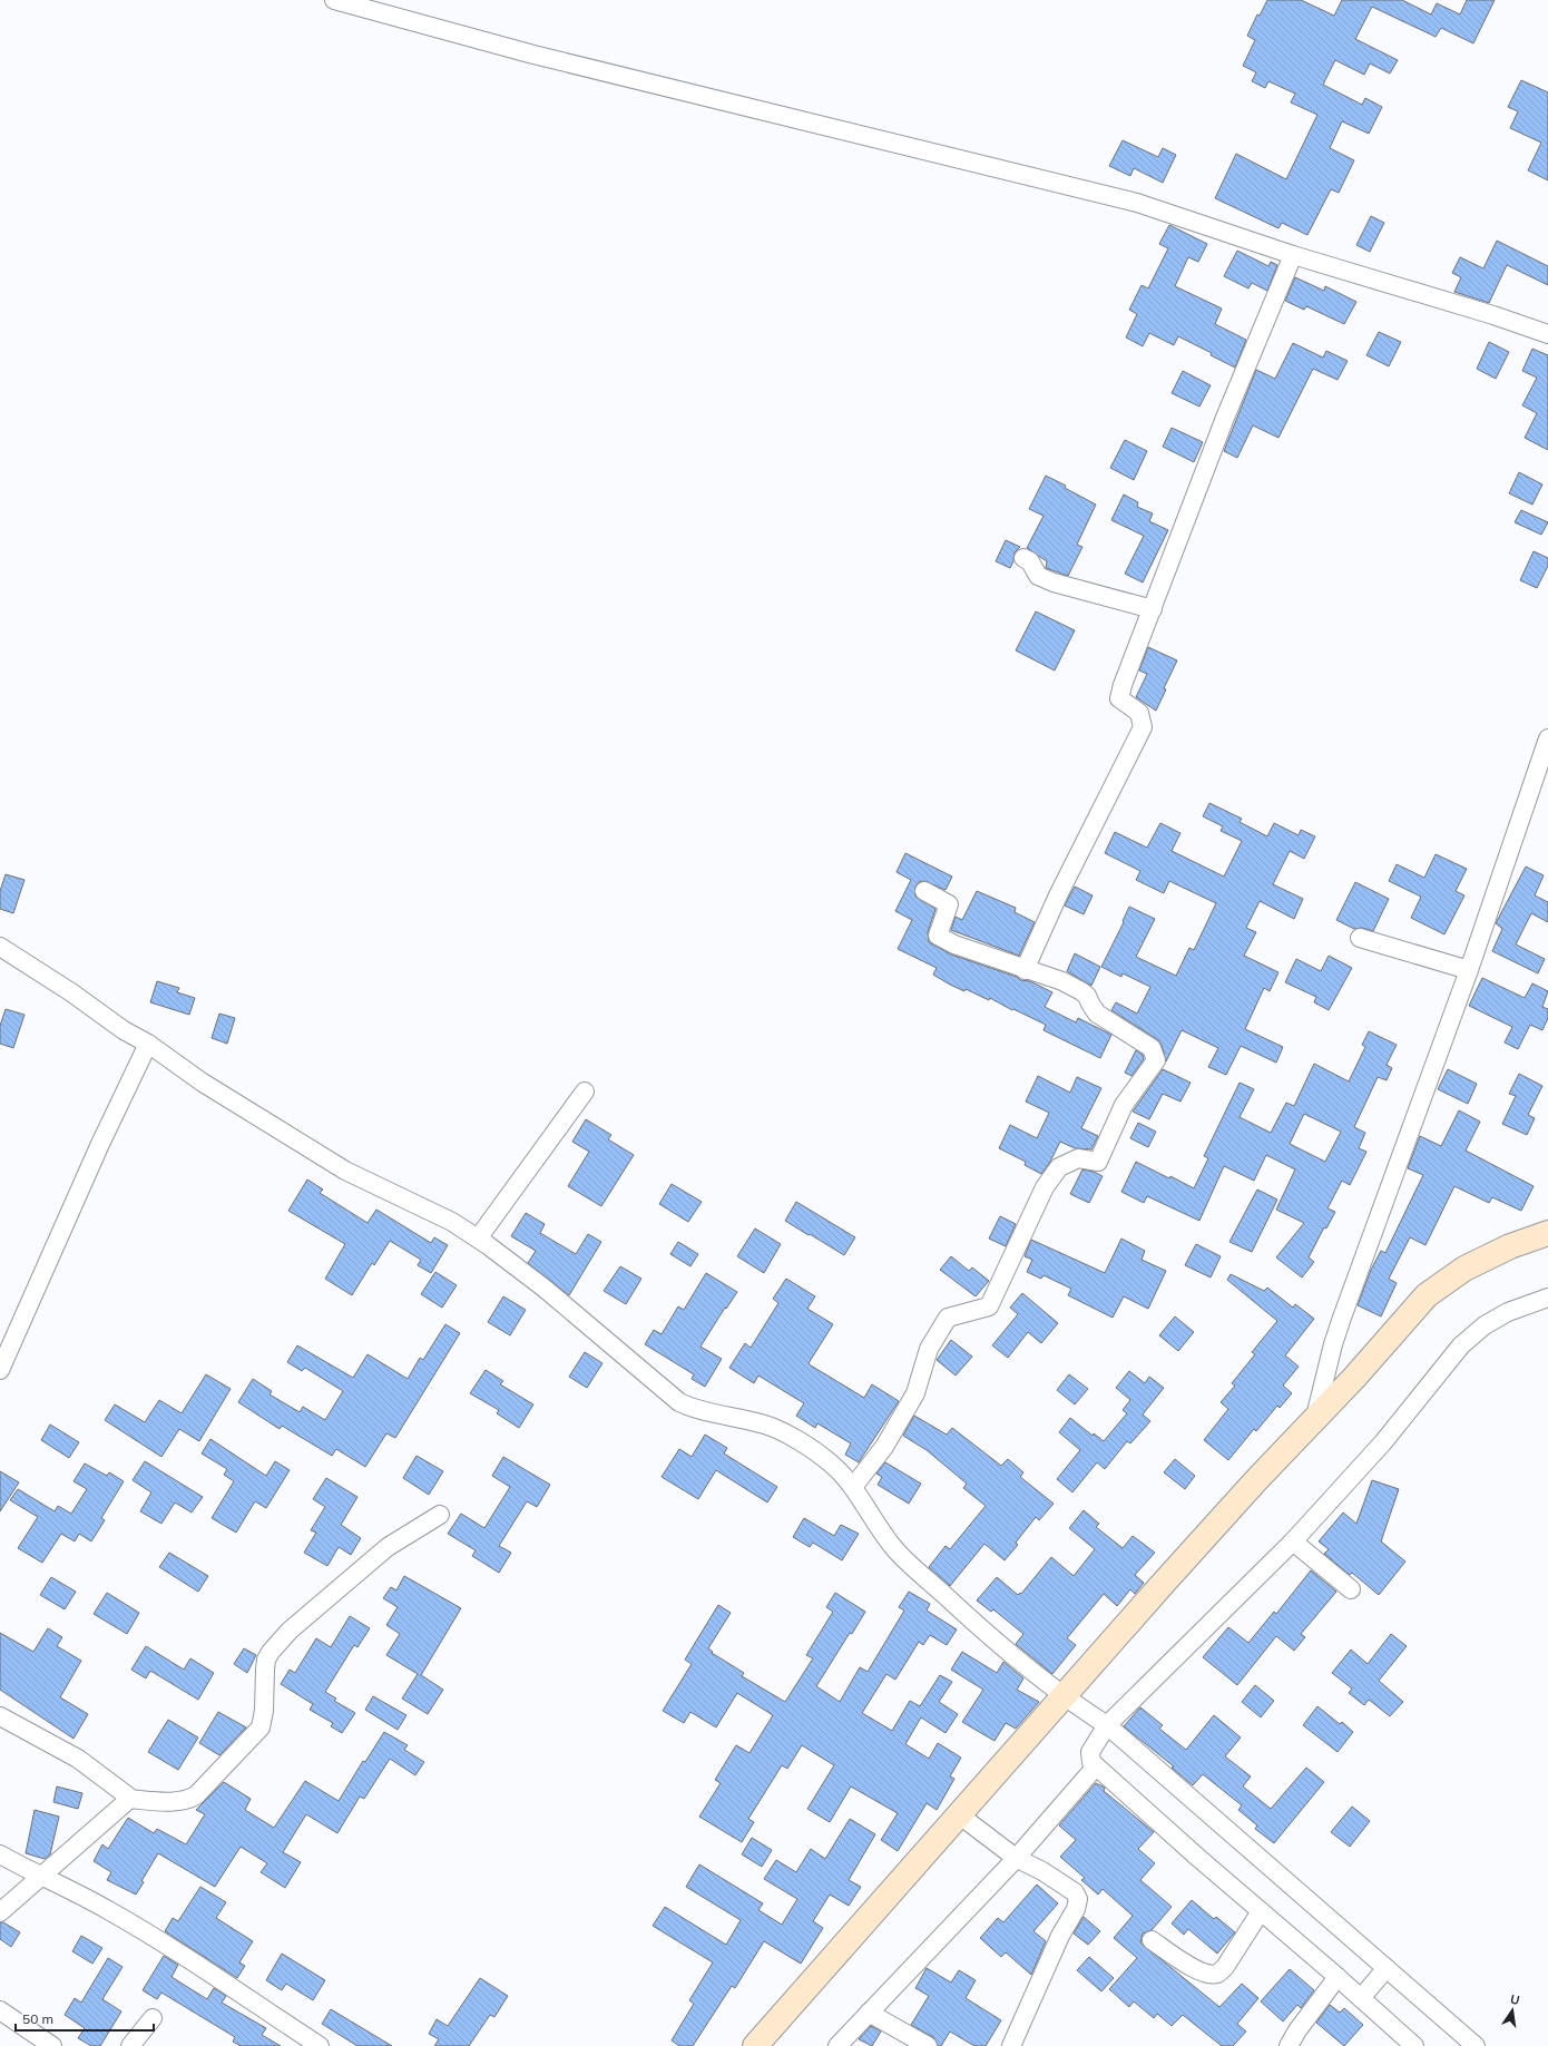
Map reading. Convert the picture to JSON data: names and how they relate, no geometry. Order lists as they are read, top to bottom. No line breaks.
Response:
{"scale_bar":"50 m","north":"top"}
